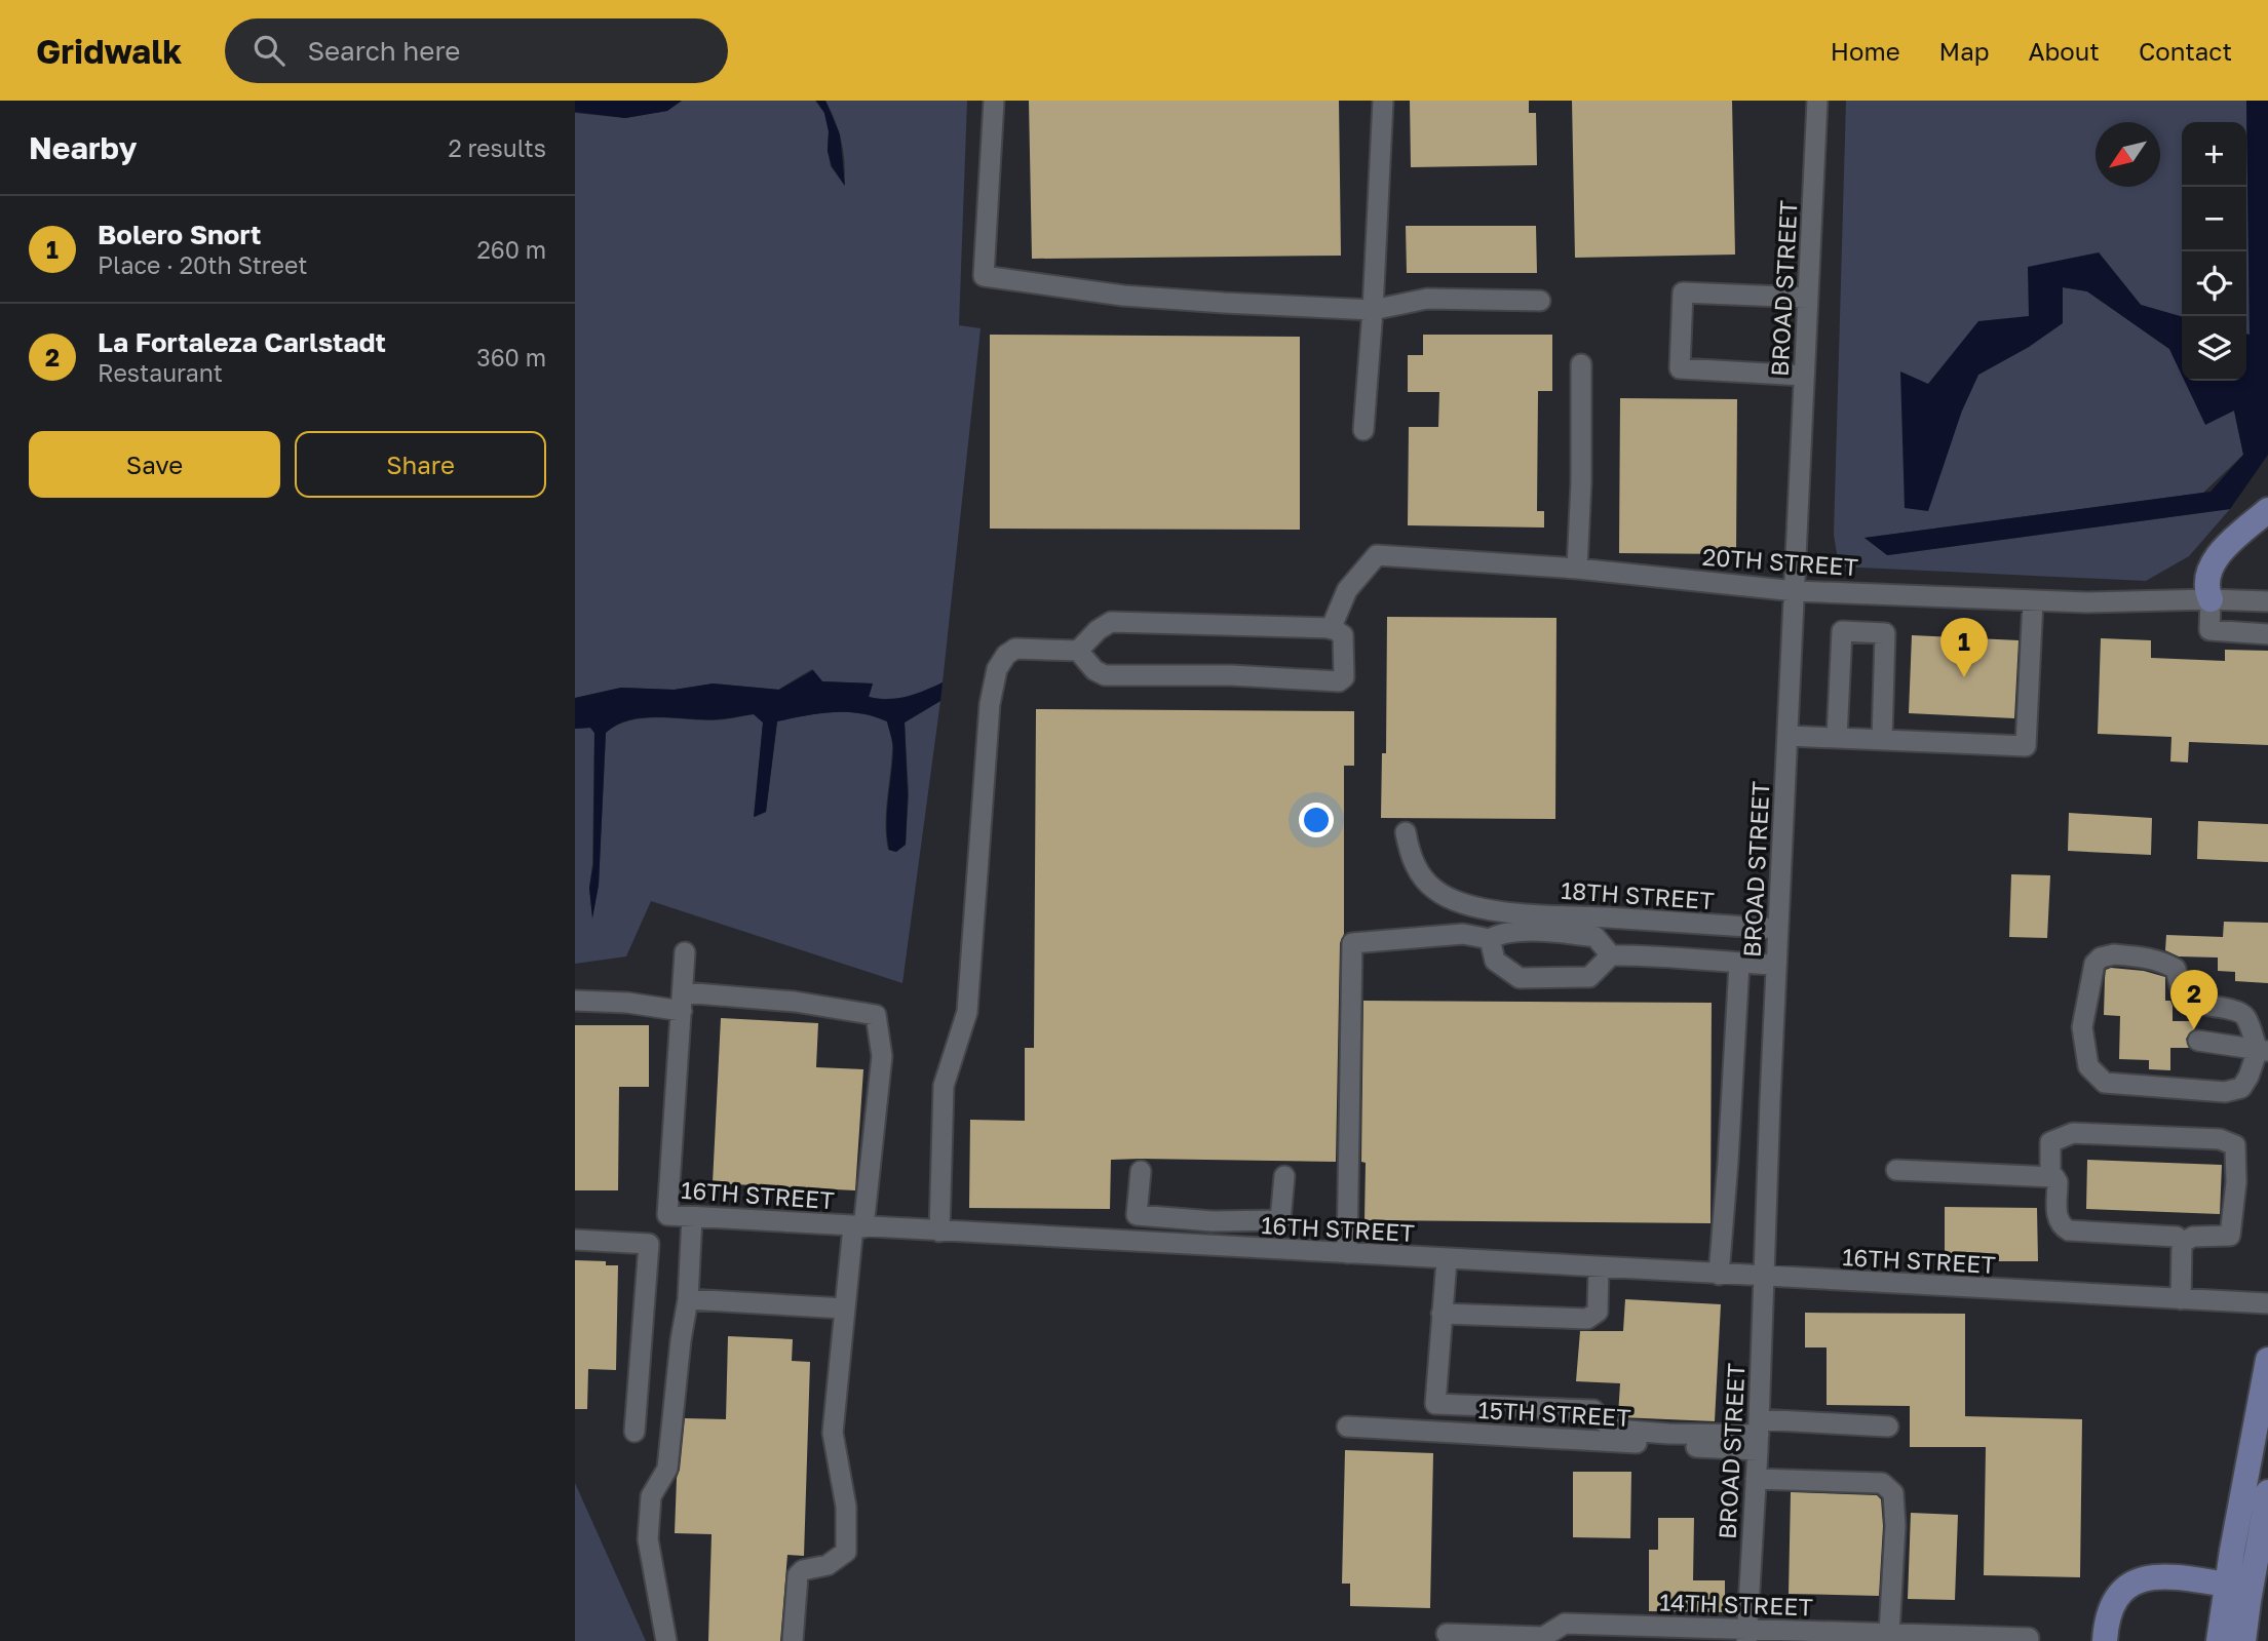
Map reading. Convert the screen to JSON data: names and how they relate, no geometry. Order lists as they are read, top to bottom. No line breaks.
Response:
{"streets":{"street":["BROAD STREET","20TH STREET","18TH STREET","16TH STREET","15TH STREET","14TH STREET"]},"crossings":[["BROAD STREET","20TH STREET"],["BROAD STREET","18TH STREET"],["BROAD STREET","16TH STREET"],["BROAD STREET","15TH STREET"],["BROAD STREET","14TH STREET"]],"north":"bottom left","page":{"header":"Gridwalk","search":"Search here","nav":["Home","Map","About","Contact"],"heading":["Nearby","2 results"],"map_buttons":["+","−"],"list":[{"mark":"1","name":"Bolero Snort","note":"Place · 20th Street","value":"260 m"},{"mark":"2","name":"La Fortaleza Carlstadt","note":"Restaurant","value":"360 m"}],"buttons":["Save","Share"],"pins":["1","2"]}}
